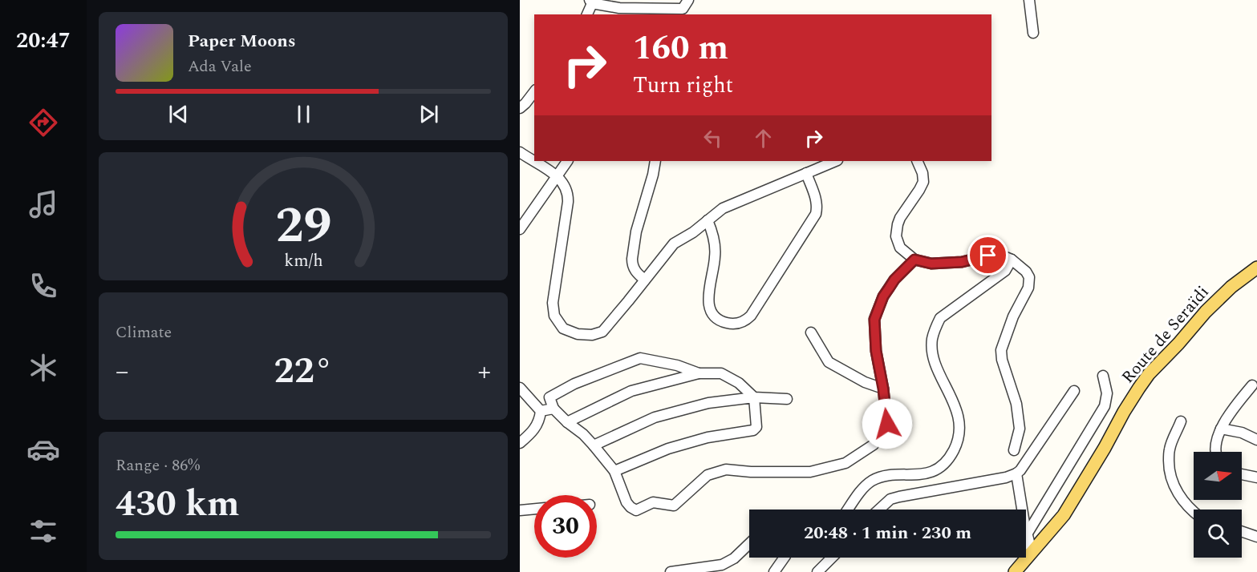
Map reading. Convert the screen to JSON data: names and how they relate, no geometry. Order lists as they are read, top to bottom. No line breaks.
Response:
{"streets":{"main road":["Route de Seraïdi"]},"north":"right","page":{"tabs":"20:47","turn":["160 m","Turn right"],"song":["Paper Moons","Ada Vale"],"tile":["Climate",["Range · 86%","430 km"]],"heat":["−","22°","+"],"limit":"30","trip":"20:48 · 1 min · 230 m","gauge":["29","km/h"]}}
